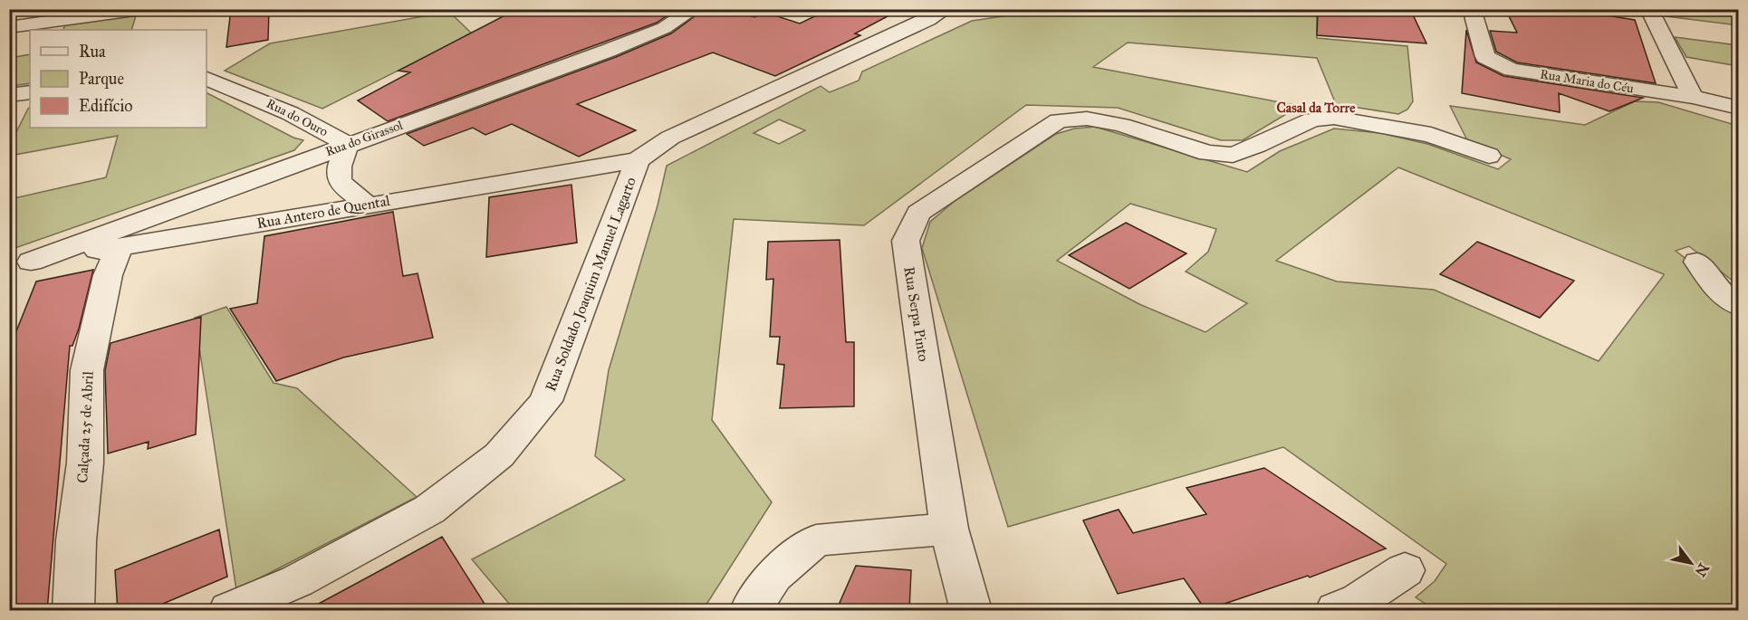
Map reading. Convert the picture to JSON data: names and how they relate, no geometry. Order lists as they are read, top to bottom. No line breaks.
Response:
{"streets":{"street":["Rua Maria do Céu","Rua do Ouro","Rua do Girassol","Rua Antero de Quental","Rua Soldado Joaquim Manuel Lagarto","Rua Serpa Pinto","Calçada 25 de Abril"]},"crossings":[["Rua do Ouro","Rua do Girassol"],["Rua do Girassol","Rua Antero de Quental"],["Rua Antero de Quental","Rua Soldado Joaquim Manuel Lagarto"],["Rua Antero de Quental","Calçada 25 de Abril"]],"districts":["Casal da Torre"],"legend":["Rua","Parque","Edifício"],"north":"bottom right"}
